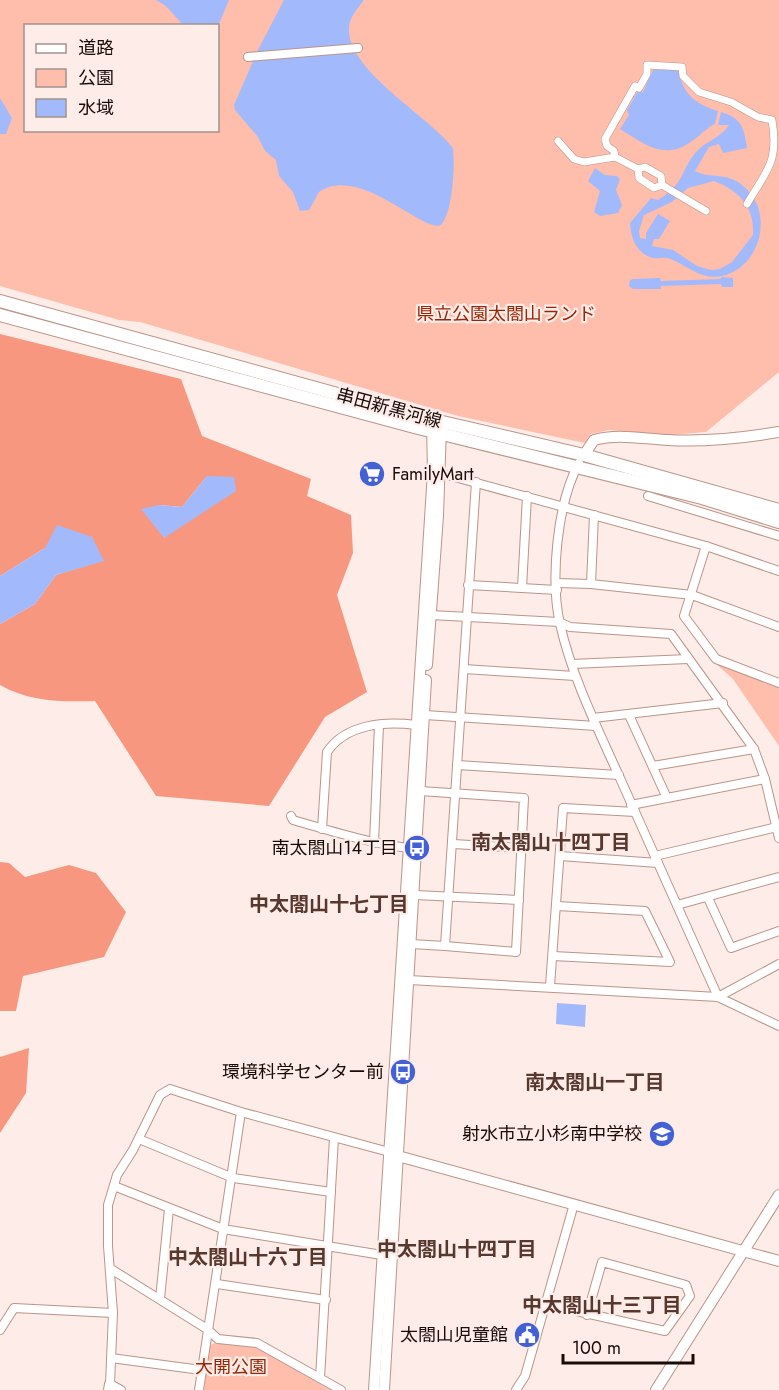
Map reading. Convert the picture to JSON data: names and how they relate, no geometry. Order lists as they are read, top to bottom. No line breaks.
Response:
{"streets":{"main road":["串田新黒河線"]},"districts":["南太閤山十四丁目","中太閤山十七丁目","南太閤山一丁目","中太閤山十四丁目","中太閤山十六丁目","中太閤山十三丁目"],"parks":["県立公園太閤山ランド","大開公園"],"places":{"supermarket":["FamilyMart"],"bus stop":["南太閤山14丁目","環境科学センター前"],"school or university":["射水市立小杉南中学校"],"public building":["太閤山児童館"]},"legend":["道路","公園","水域"],"scale_bar":"100 m"}
